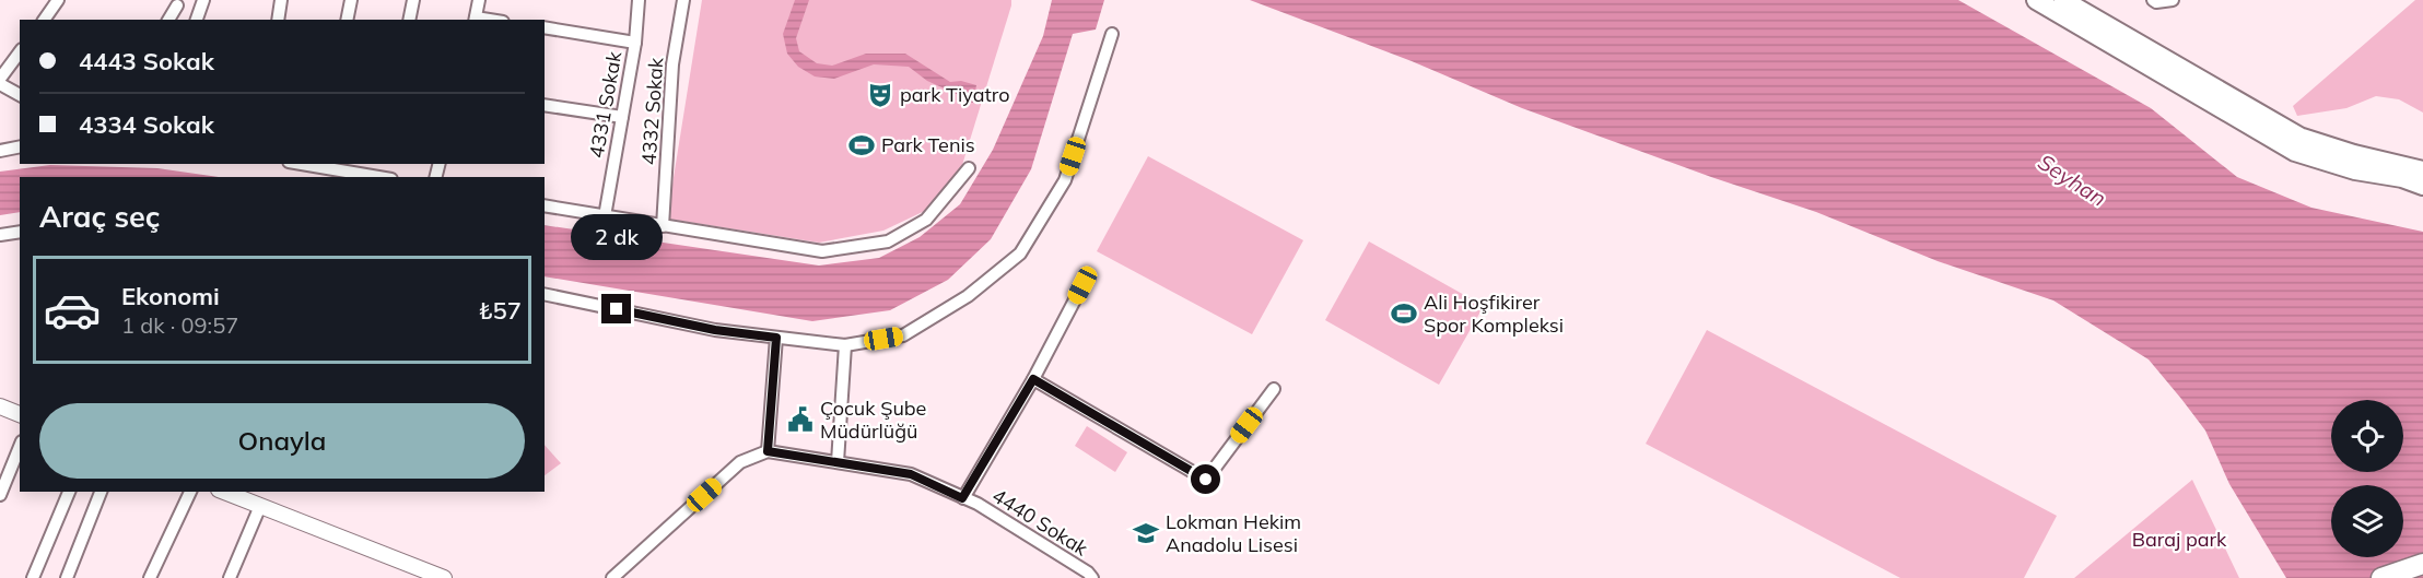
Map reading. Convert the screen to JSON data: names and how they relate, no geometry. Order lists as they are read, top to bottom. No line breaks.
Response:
{"streets":{"street":["4331 Sokak","4332 Sokak","4440 Sokak"]},"water":["Seyhan"],"parks":["Baraj park"],"places":{"theatre":["park Tiyatro"],"sports":["Park Tenis","Ali Hoşfikirer Spor Kompleksi"],"public building":["Çocuk Şube Müdürlüğü"],"school or university":["Lokman Hekim Anadolu Lisesi"]},"page":{"banner":["4443 Sokak","4334 Sokak"],"heading":"Araç seç","bubble":"2 dk","list":[{"name":"Ekonomi","note":"1 dk · 09:57","value":"₺57"}],"buttons":"Onayla"}}
